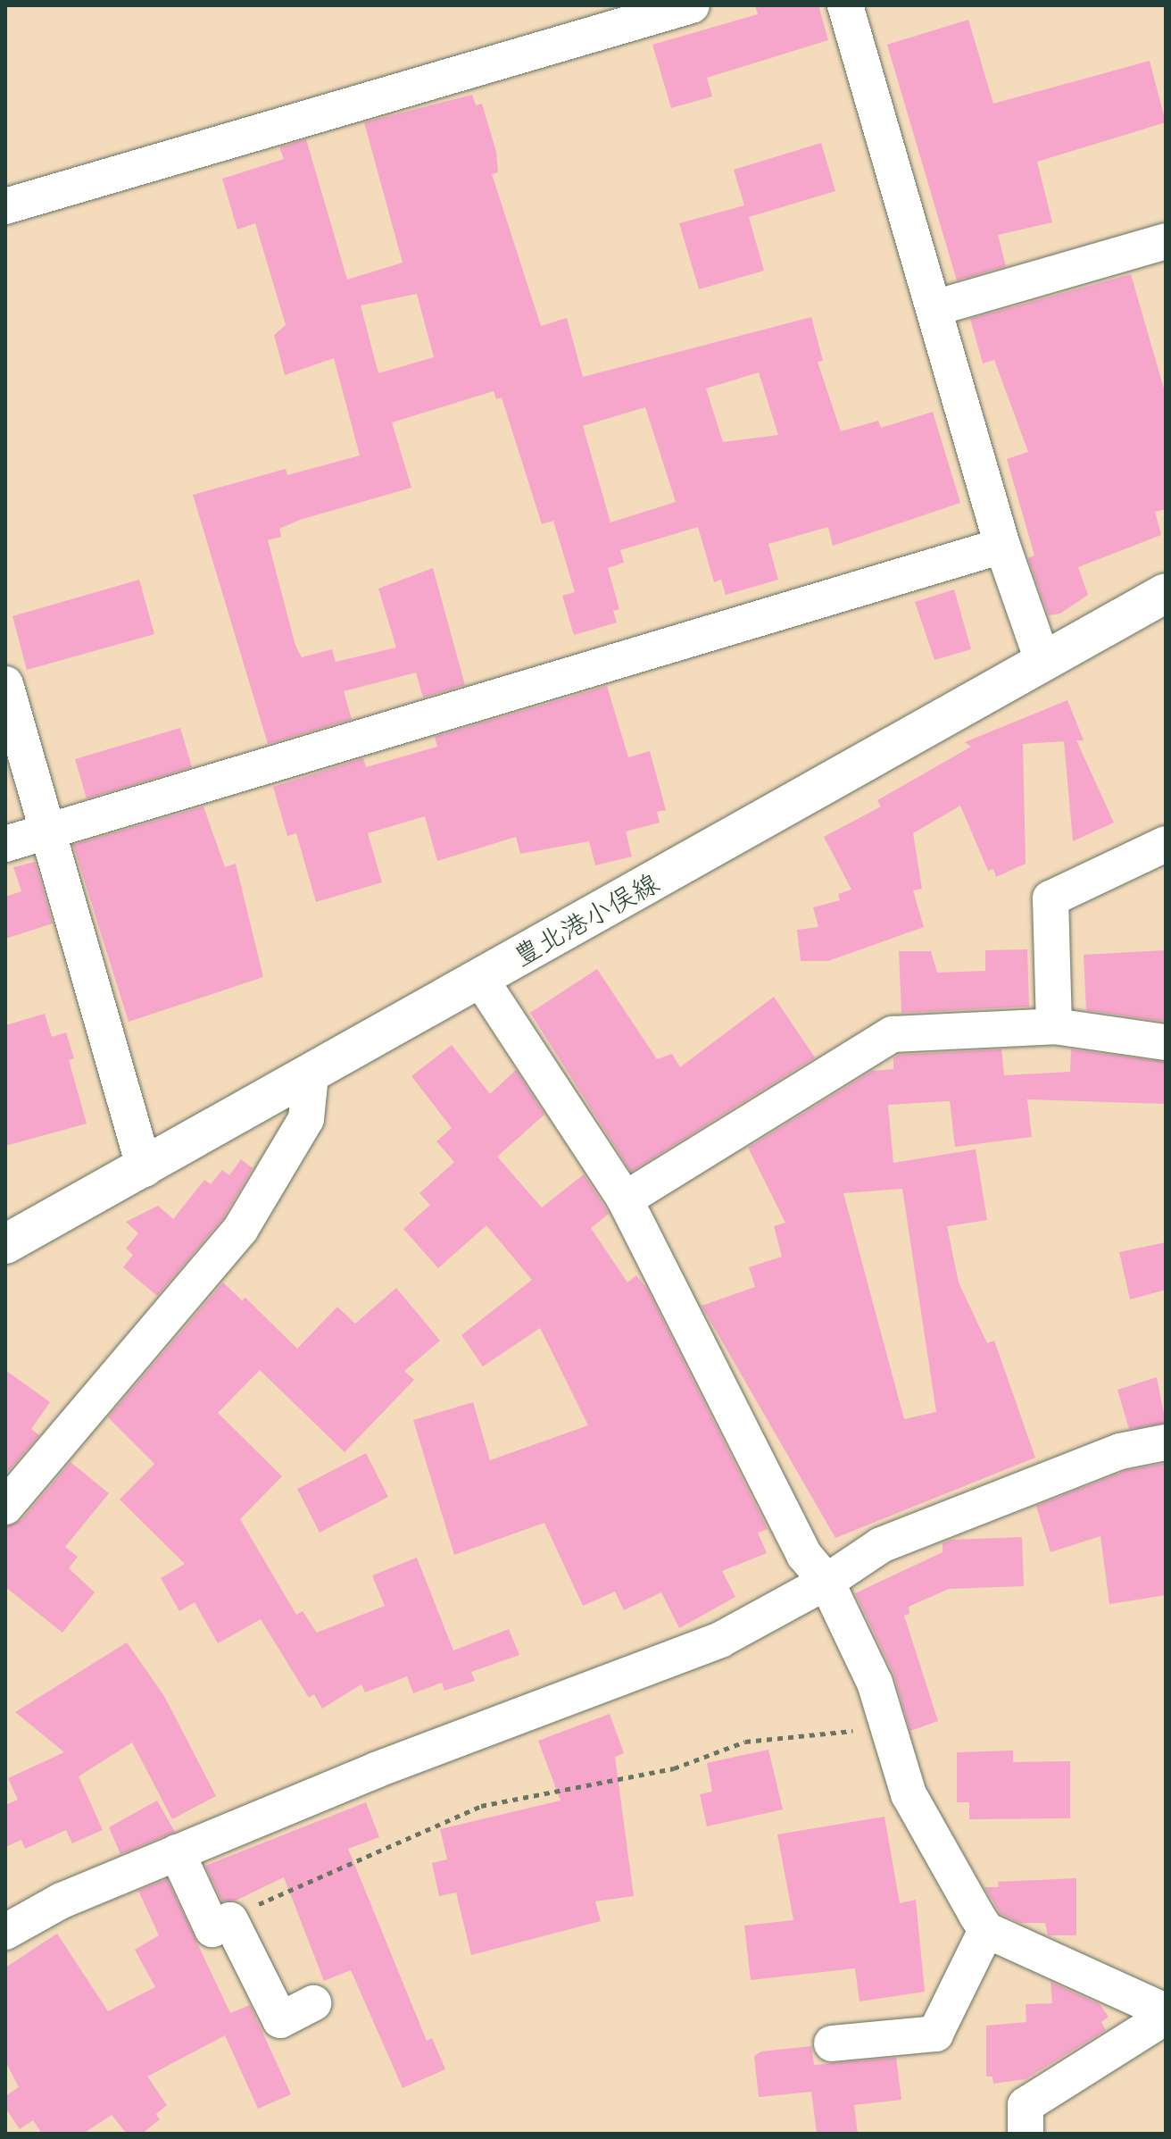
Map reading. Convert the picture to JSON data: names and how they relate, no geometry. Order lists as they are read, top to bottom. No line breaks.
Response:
{"streets":{"main road":["豊北港小俣線"]}}
